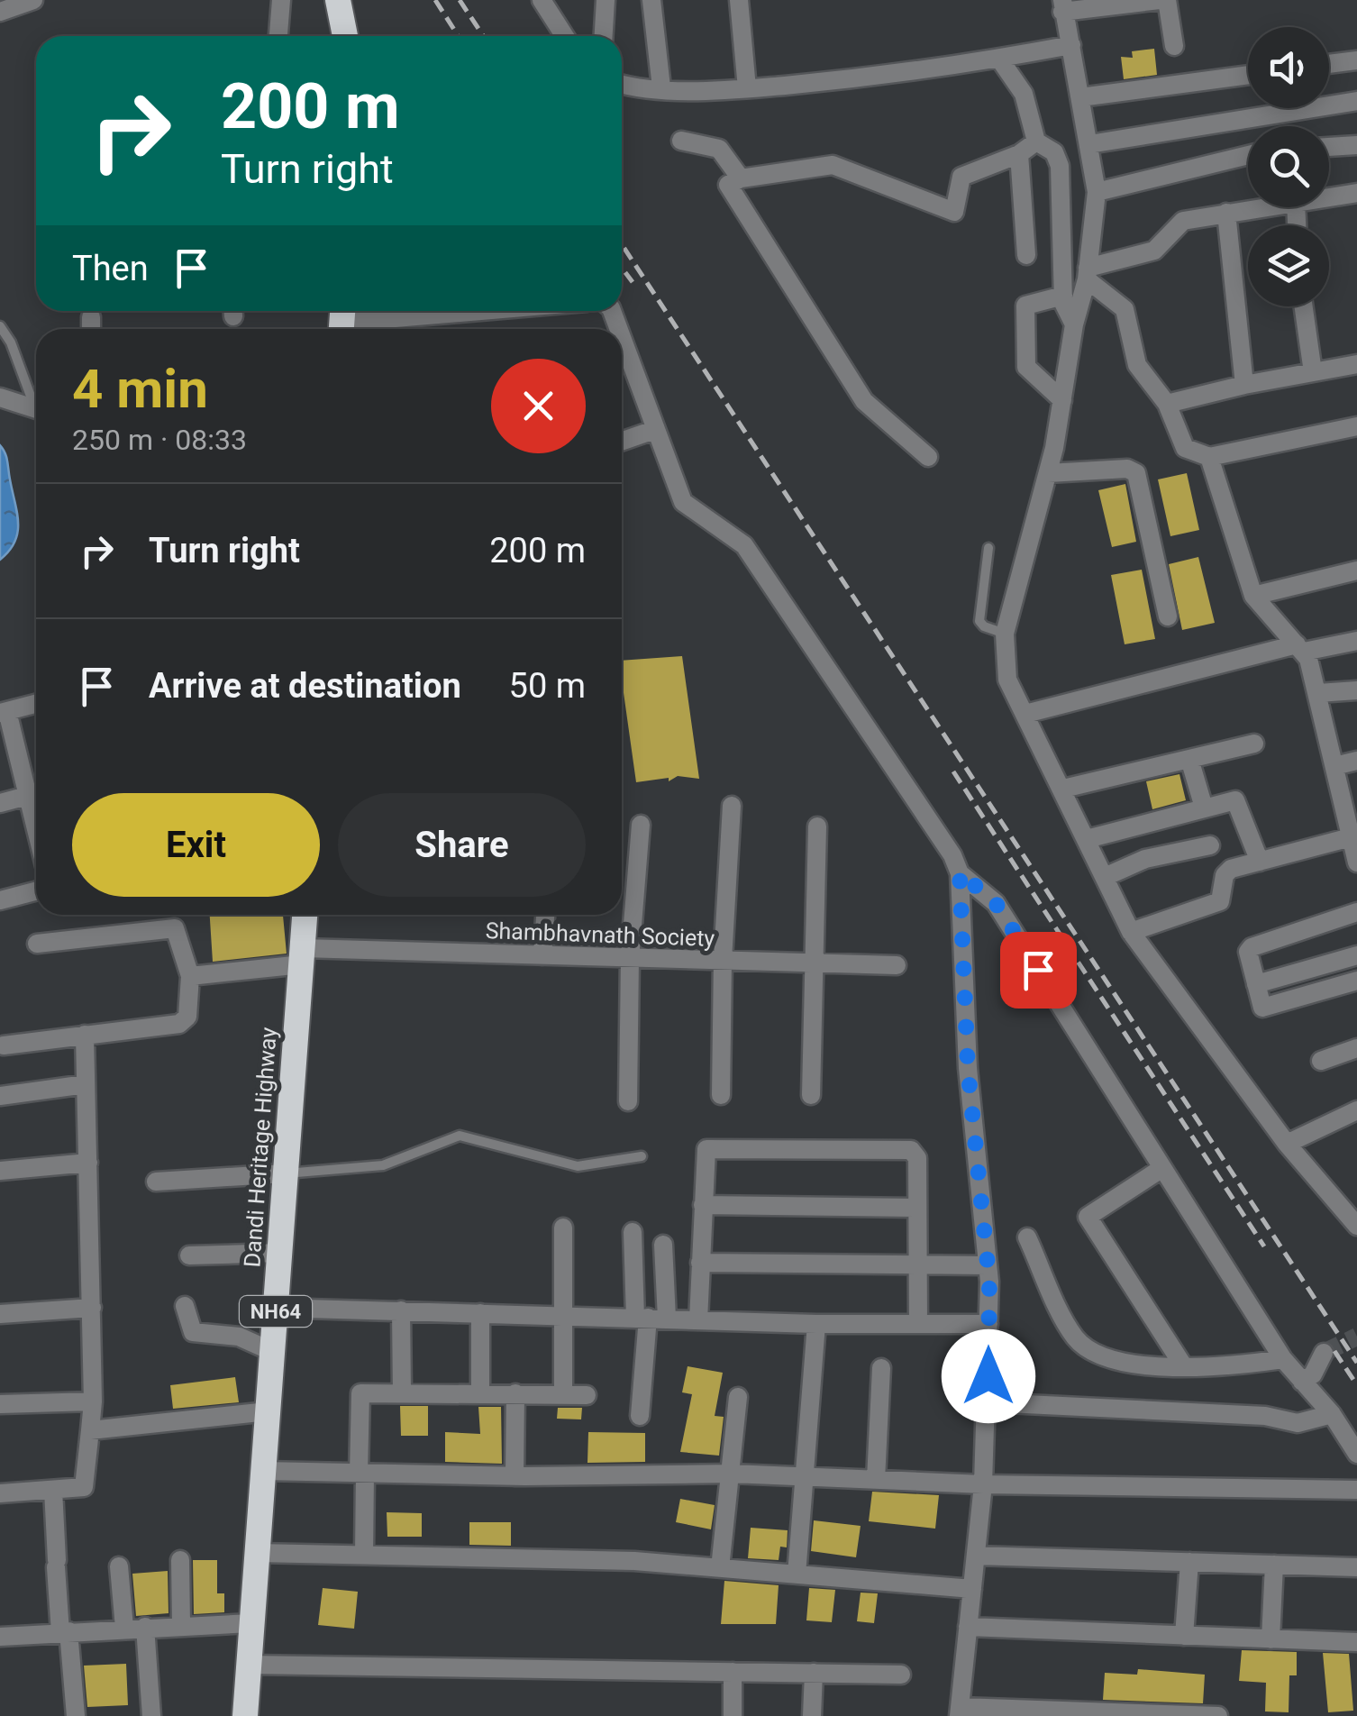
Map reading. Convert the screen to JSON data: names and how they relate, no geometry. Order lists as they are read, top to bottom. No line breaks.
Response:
{"streets":{"highway":["Dandi Heritage Highway","NH64"],"street":["Shambhavnath Society"]},"crossings":[["Shambhavnath Society","Dandi Heritage Highway"]],"page":{"turn":["200 m","Turn right"],"then":"Then","heading":["4 min","250 m · 08:33"],"list":[{"name":"Turn right","value":"200 m"},{"name":"Arrive at destination","value":"50 m"}],"buttons":["Exit","Share"]}}
